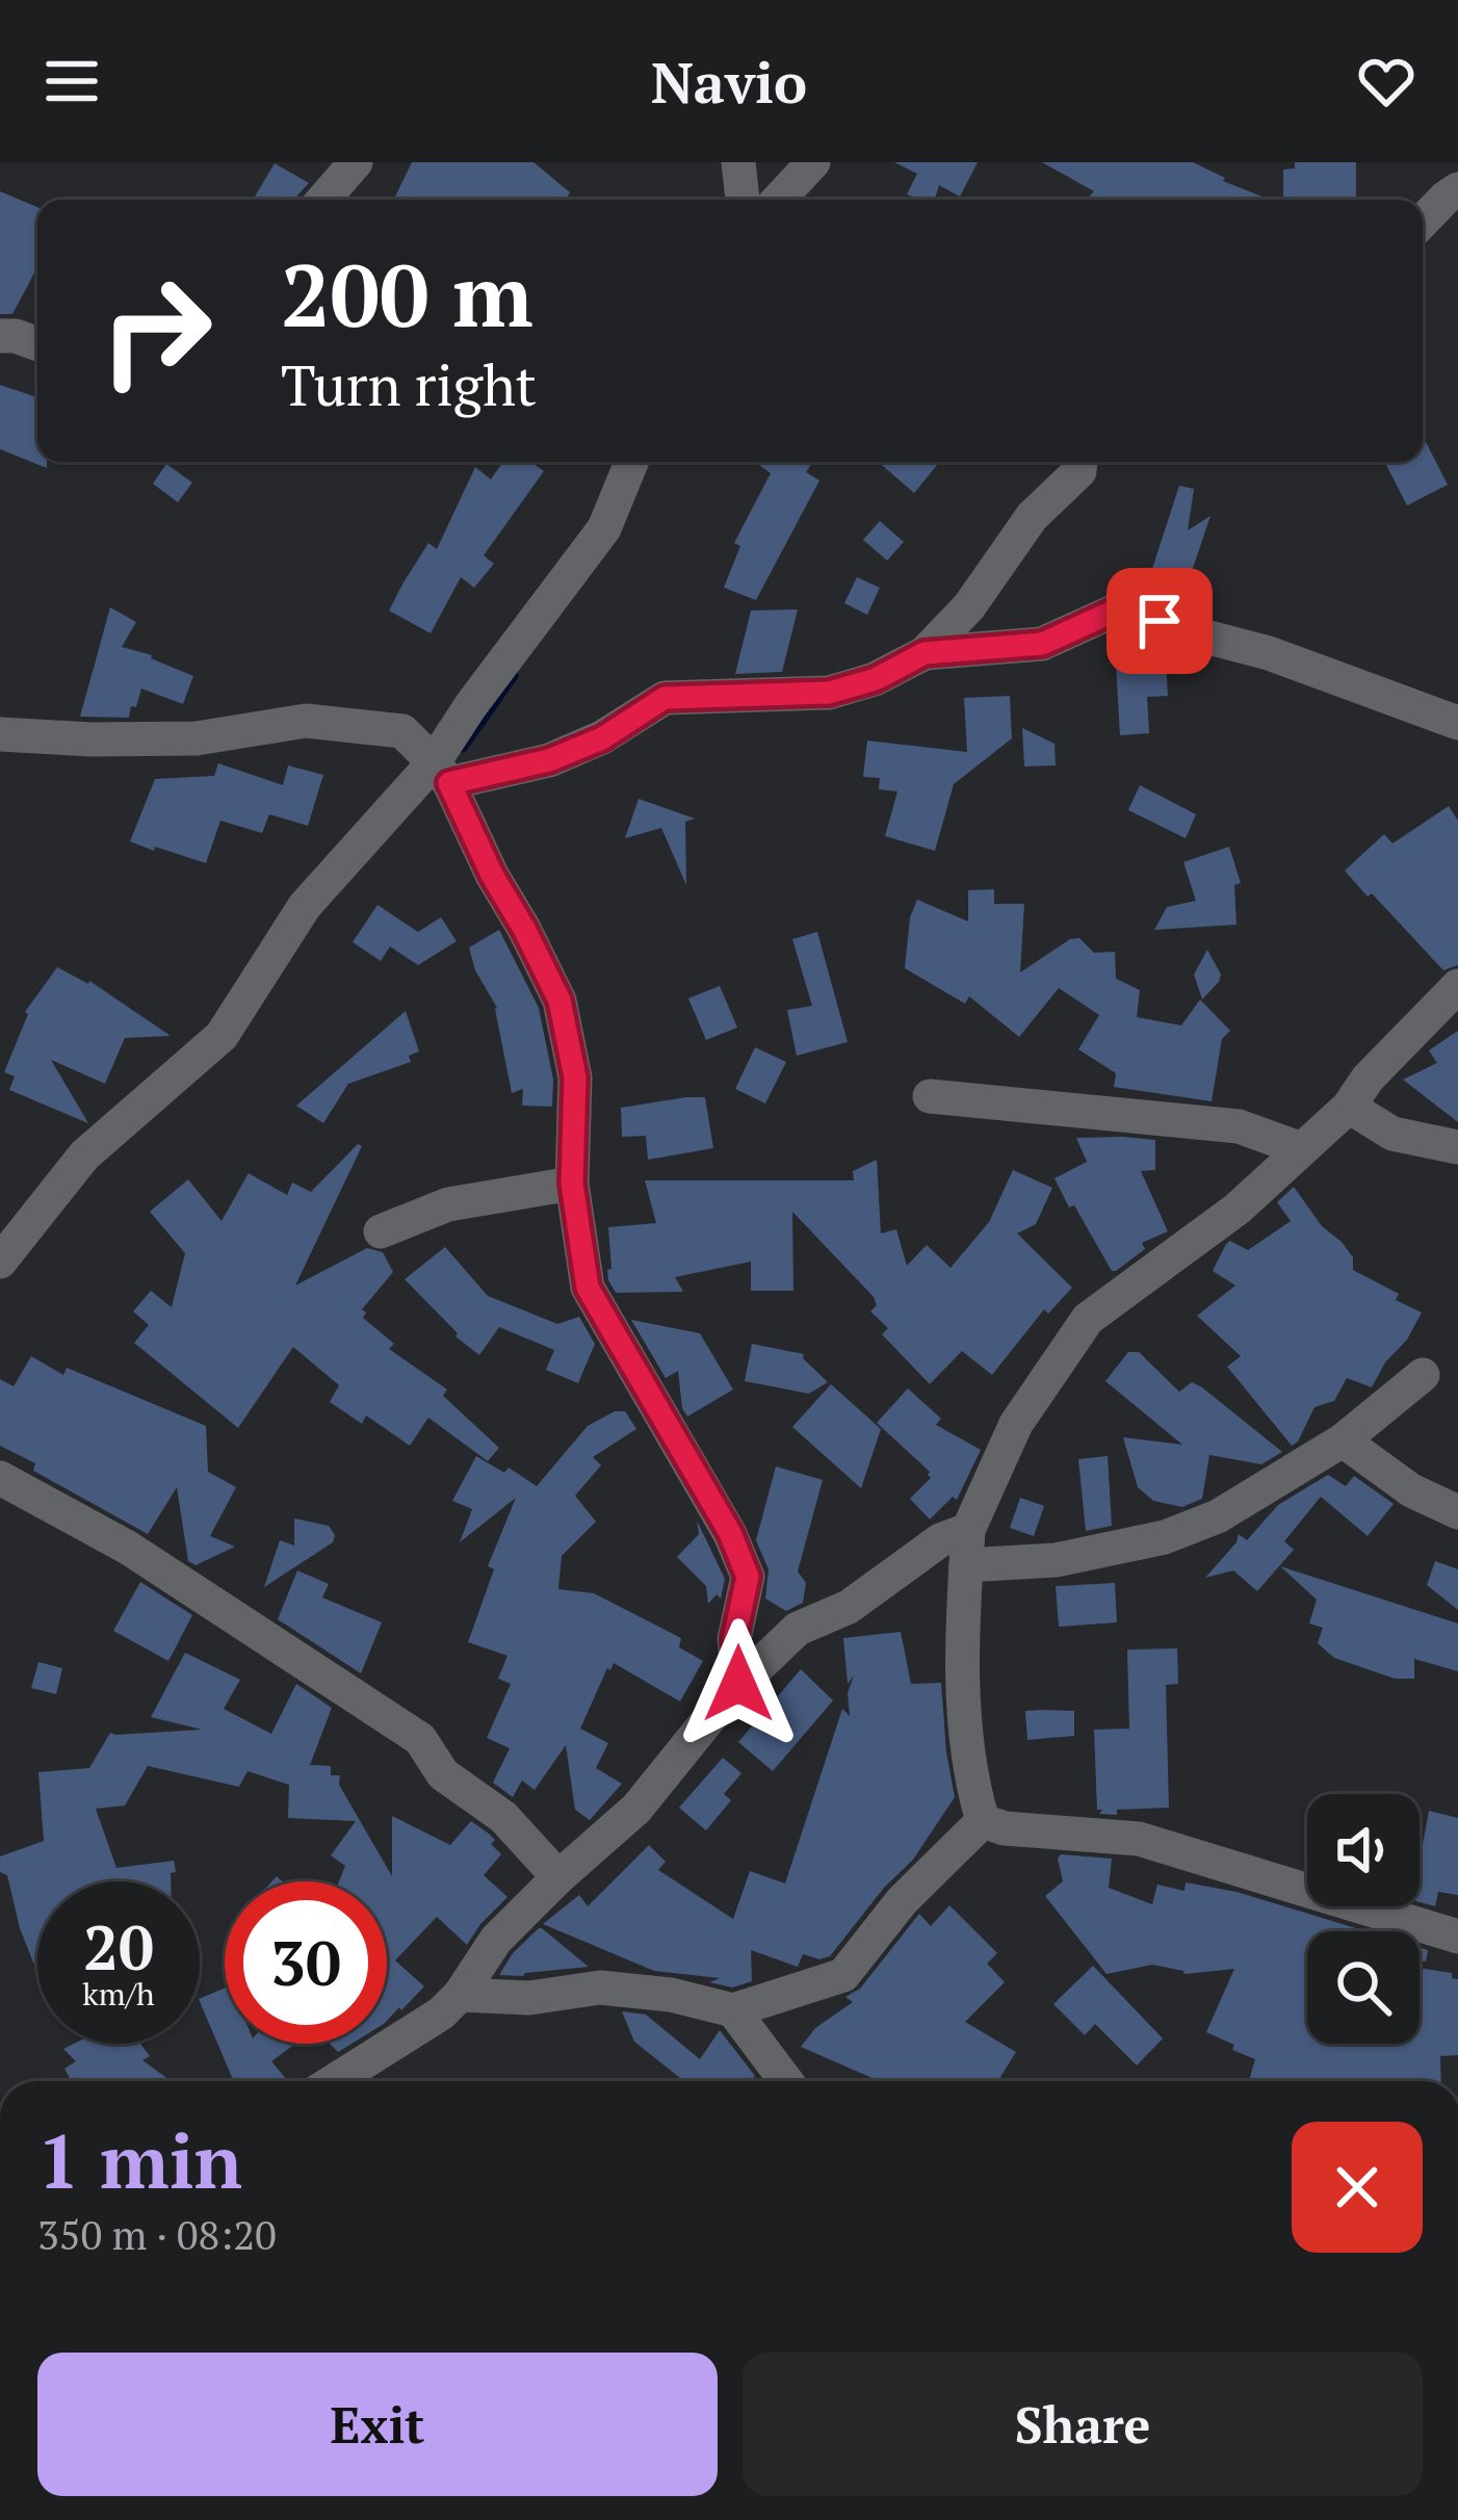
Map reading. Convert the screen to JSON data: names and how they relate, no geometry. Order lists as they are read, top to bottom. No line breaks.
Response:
{"page":{"header":"Navio","turn":["200 m","Turn right"],"speed":"20 km/h","limit":"30","heading":["1 min","350 m · 08:20"],"buttons":["Exit","Share"]}}
